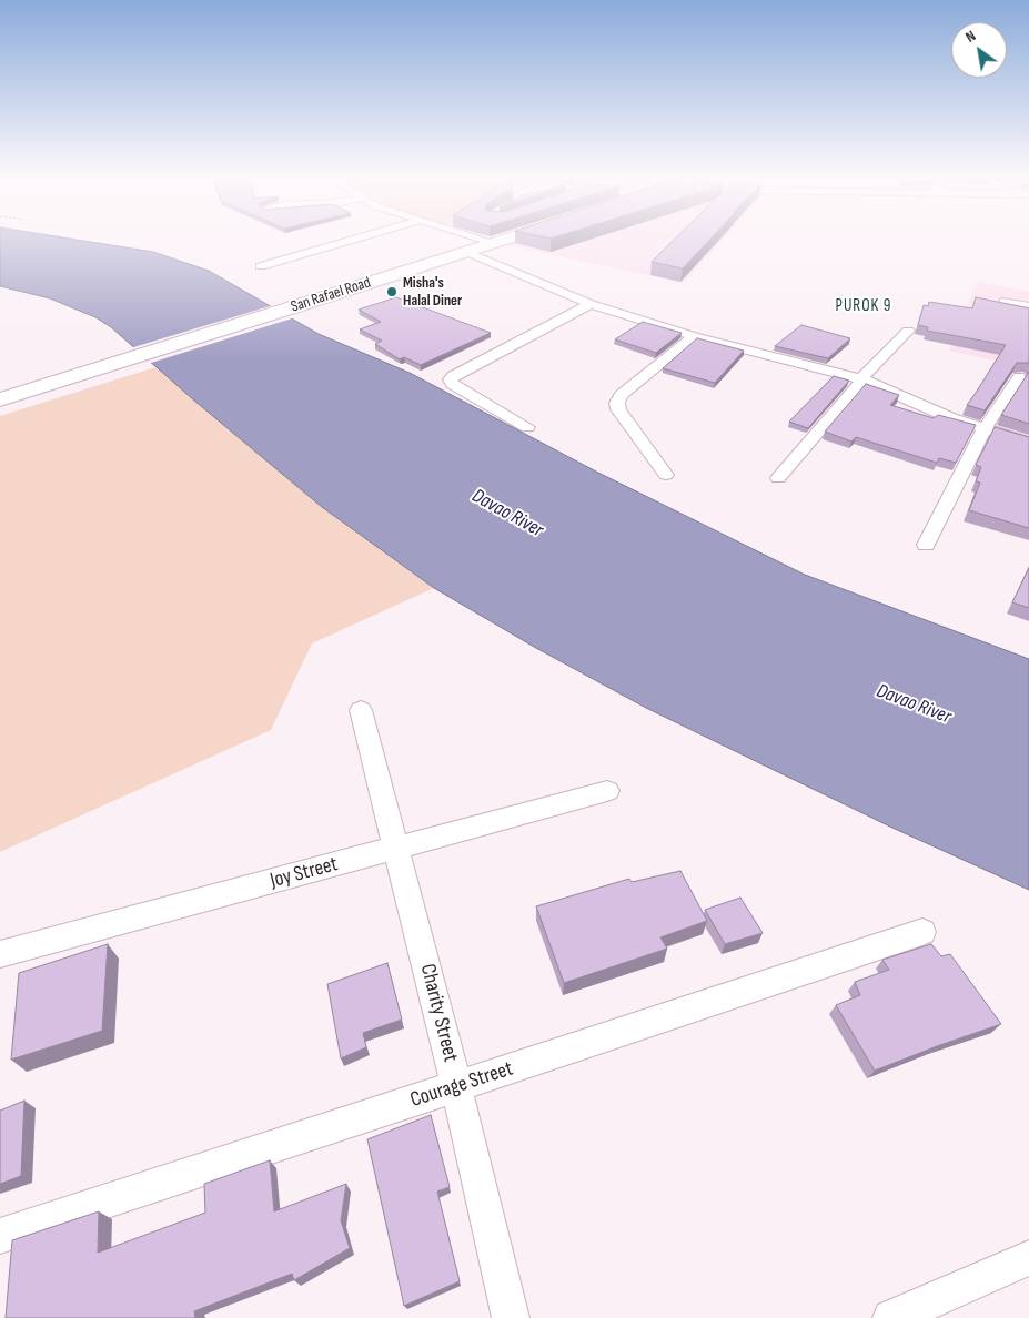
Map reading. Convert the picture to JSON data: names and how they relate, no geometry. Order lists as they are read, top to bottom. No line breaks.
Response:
{"streets":{"main road":["San Rafael Road"],"street":["Joy Street","Charity Street","Courage Street"]},"crossings":[["Joy Street","Charity Street"],["Charity Street","Courage Street"]],"districts":["PUROK 9"],"water":["Davao River"],"places":["Misha's Halal Diner"],"north":"top left"}
